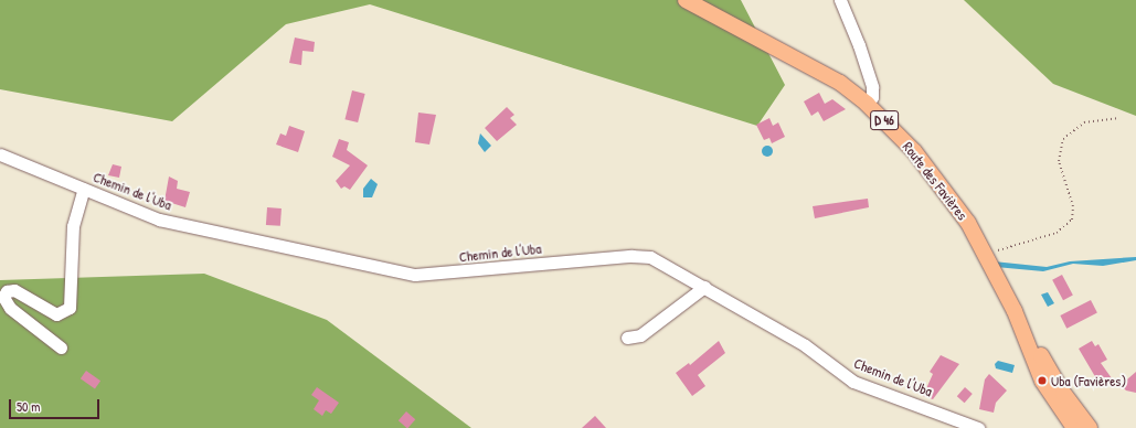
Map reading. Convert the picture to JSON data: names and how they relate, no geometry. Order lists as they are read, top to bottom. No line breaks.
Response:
{"streets":{"main road":["D 46","Route des Favières"],"street":["Chemin de l'Uba"]},"crossings":[["D 46","Route des Favières"]],"places":["Uba (Favières)"],"scale_bar":"50 m"}
